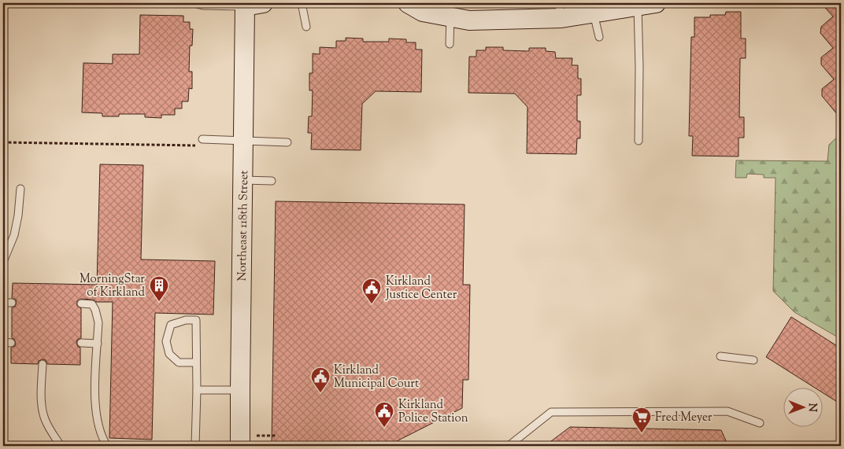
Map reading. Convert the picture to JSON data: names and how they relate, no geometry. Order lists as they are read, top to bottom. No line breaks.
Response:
{"streets":{"street":["Northeast 118th Street"]},"places":{"building":["MorningStar of Kirkland"],"public building":["Kirkland Justice Center","Kirkland Municipal Court","Kirkland Police Station"],"supermarket":["Fred Meyer"]},"north":"right"}
